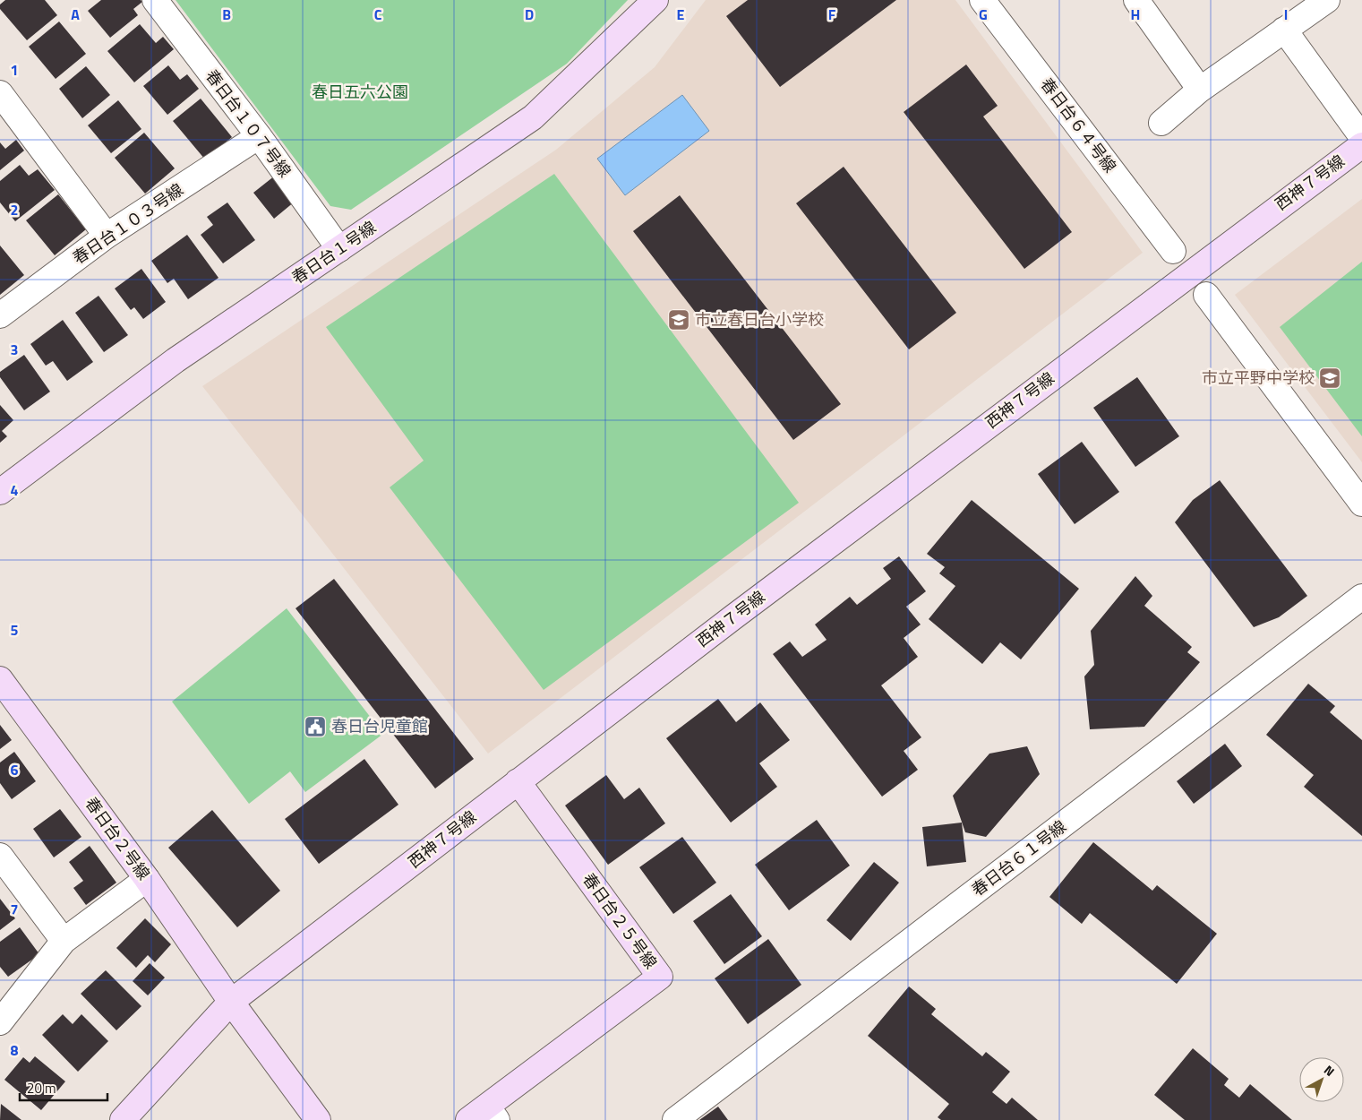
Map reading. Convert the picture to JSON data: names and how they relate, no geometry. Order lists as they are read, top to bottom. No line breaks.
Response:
{"streets":{"street":["春日台１０７号線","春日台６４号線","西神７号線","春日台１０３号線","春日台１号線","春日台２号線","春日台６１号線","春日台２５号線"]},"crossings":[["春日台１０７号線","春日台１０３号線"],["春日台１０７号線","春日台１号線"],["西神７号線","春日台２号線"],["西神７号線","春日台２５号線"]],"parks":["春日五六公園"],"places":{"school or university":["市立春日台小学校","市立平野中学校"],"public building":["春日台児童館"]},"scale_bar":"20 m","north":"top right","grid":{"columns":["A","B","C","D","E","F","G","H","I"],"rows":["1","2","3","4","5","6","7","8"]}}
